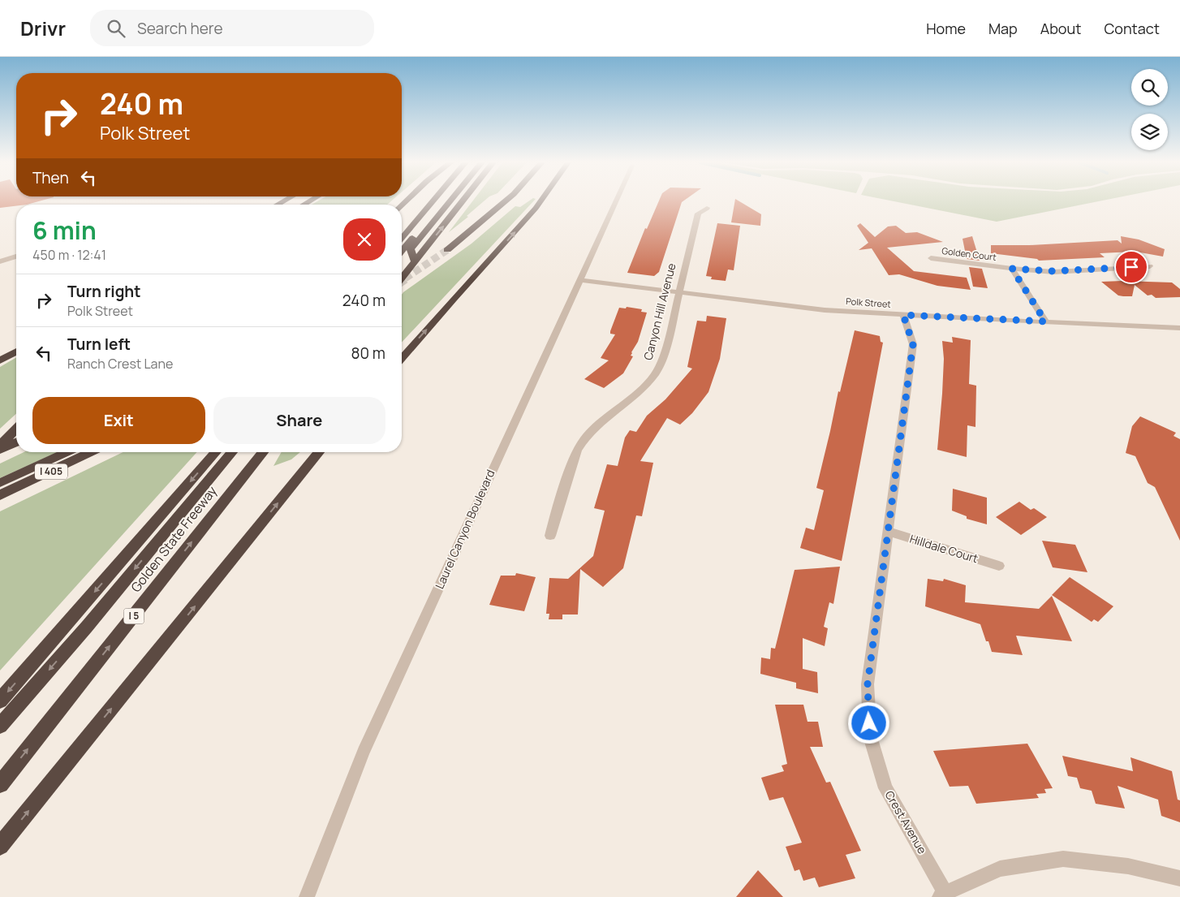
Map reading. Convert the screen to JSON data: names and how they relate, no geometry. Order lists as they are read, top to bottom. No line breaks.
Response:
{"streets":{"highway":["I 405","Golden State Freeway","I 5"],"street":["Golden Court","Polk Street","Canyon Hill Avenue","Laurel Canyon Boulevard","Hilldale Court","Crest Avenue"]},"crossings":[["Polk Street","Canyon Hill Avenue"],["Polk Street","Laurel Canyon Boulevard"],["Polk Street","Crest Avenue"],["Hilldale Court","Crest Avenue"]],"page":{"header":"Drivr","search":"Search here","nav":["Home","Map","About","Contact"],"turn":["240 m","Polk Street"],"then":"Then","heading":["6 min","450 m · 12:41"],"list":[{"name":"Turn right","note":"Polk Street","value":"240 m"},{"name":"Turn left","note":"Ranch Crest Lane","value":"80 m"}],"buttons":["Exit","Share"]}}
